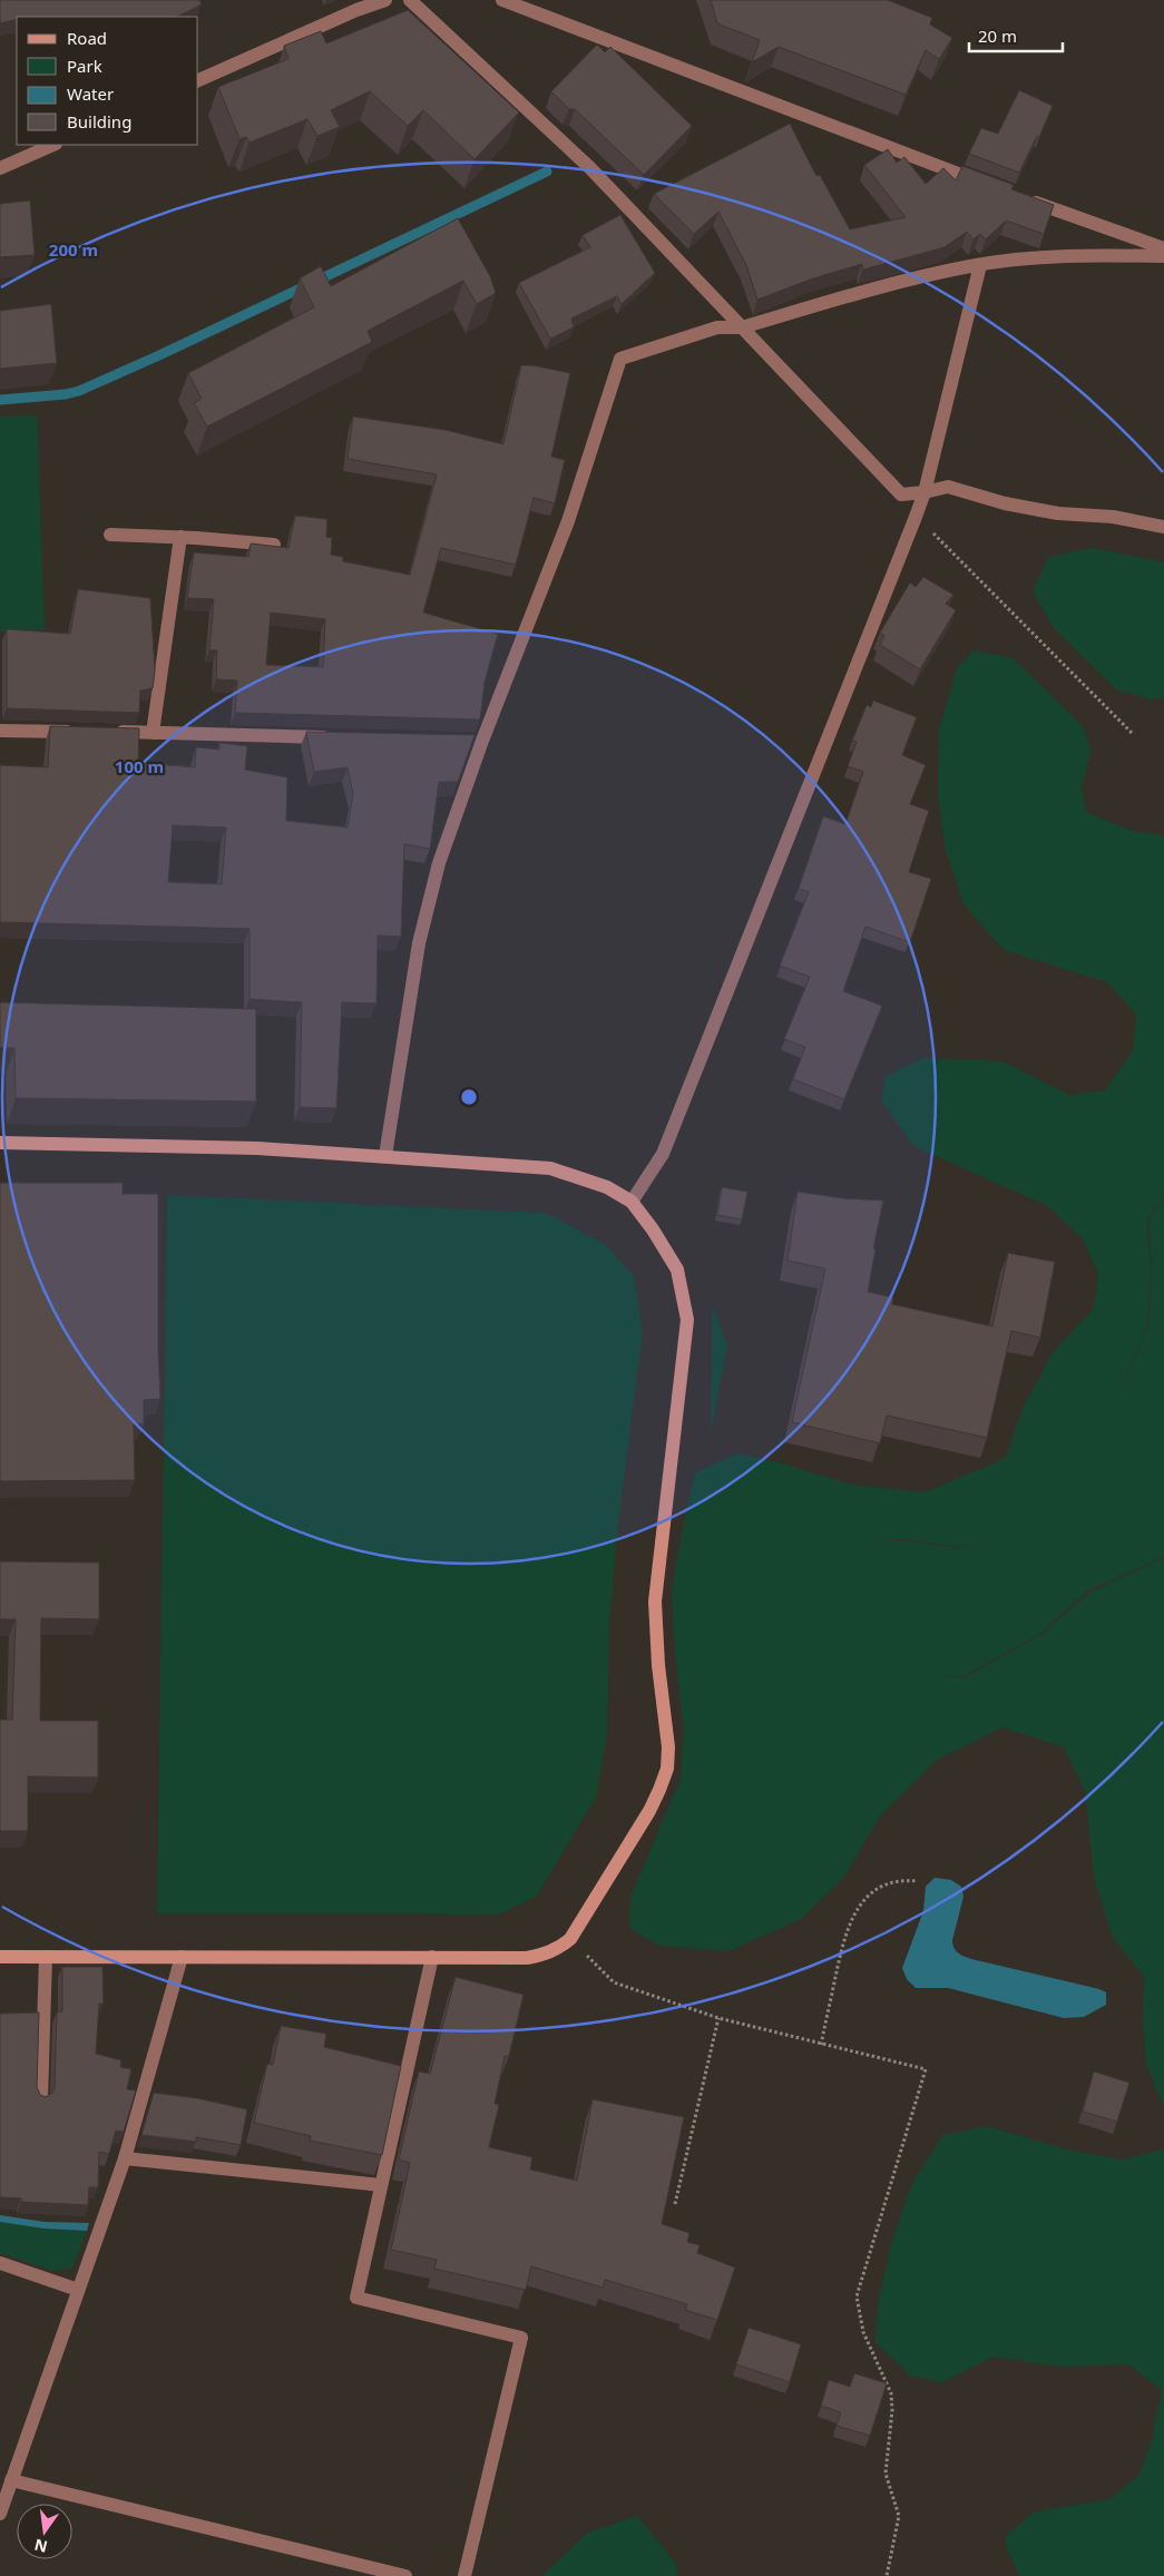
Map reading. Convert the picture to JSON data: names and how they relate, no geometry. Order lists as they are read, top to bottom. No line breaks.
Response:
{"legend":["Road","Park","Water","Building"],"scale_bar":"20 m","north":"bottom","rings":["200 m","100 m"]}
